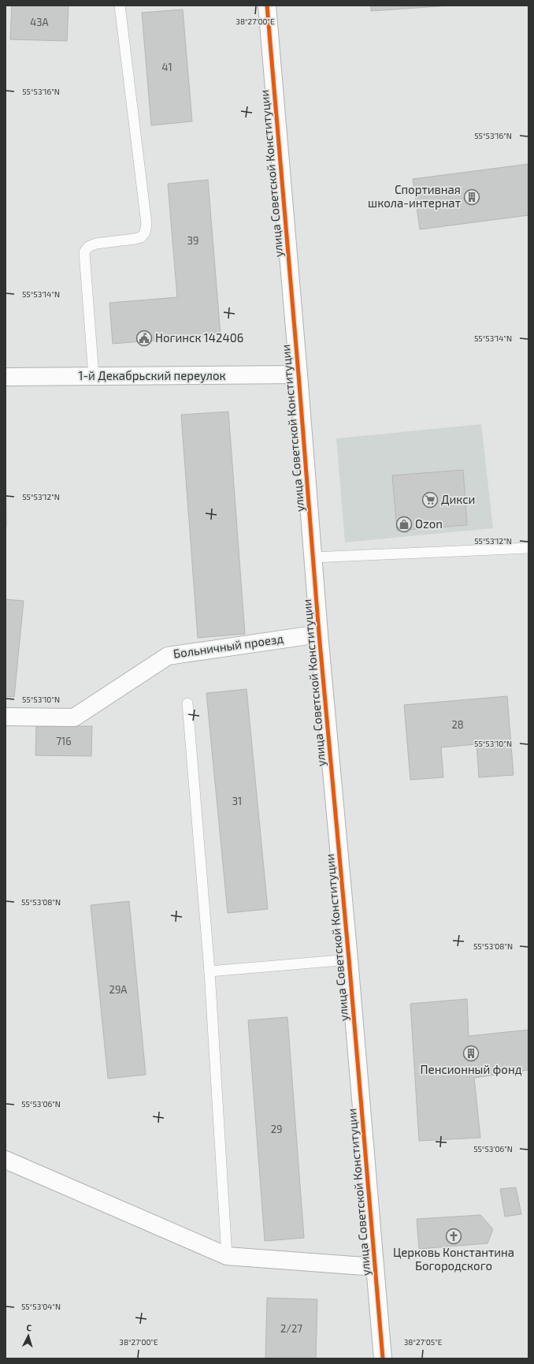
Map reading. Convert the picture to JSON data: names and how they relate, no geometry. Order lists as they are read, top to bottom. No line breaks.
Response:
{"streets":{"street":["улица Советской Конституции","1-й Декабрьский переулок","Больничный проезд"]},"crossings":[["улица Советской Конституции","1-й Декабрьский переулок"],["улица Советской Конституции","Больничный проезд"]],"places":{"building":["Спортивная школа-интернат","Пенсионный фонд"],"public building":["Ногинск 142406"],"supermarket":["Дикси"],"shop":["Ozon"],"church":["Церковь Константина Богородского"]},"house_numbers":["43А","41","39","28","716","31","29А","29","2/27"],"north":"top","coordinates":["38°27'00\"E","55°53'16\"N","55°53'14\"N","55°53'12\"N","55°53'10\"N","55°53'08\"N","55°53'06\"N","55°53'04\"N","38°27'05\"E"]}
